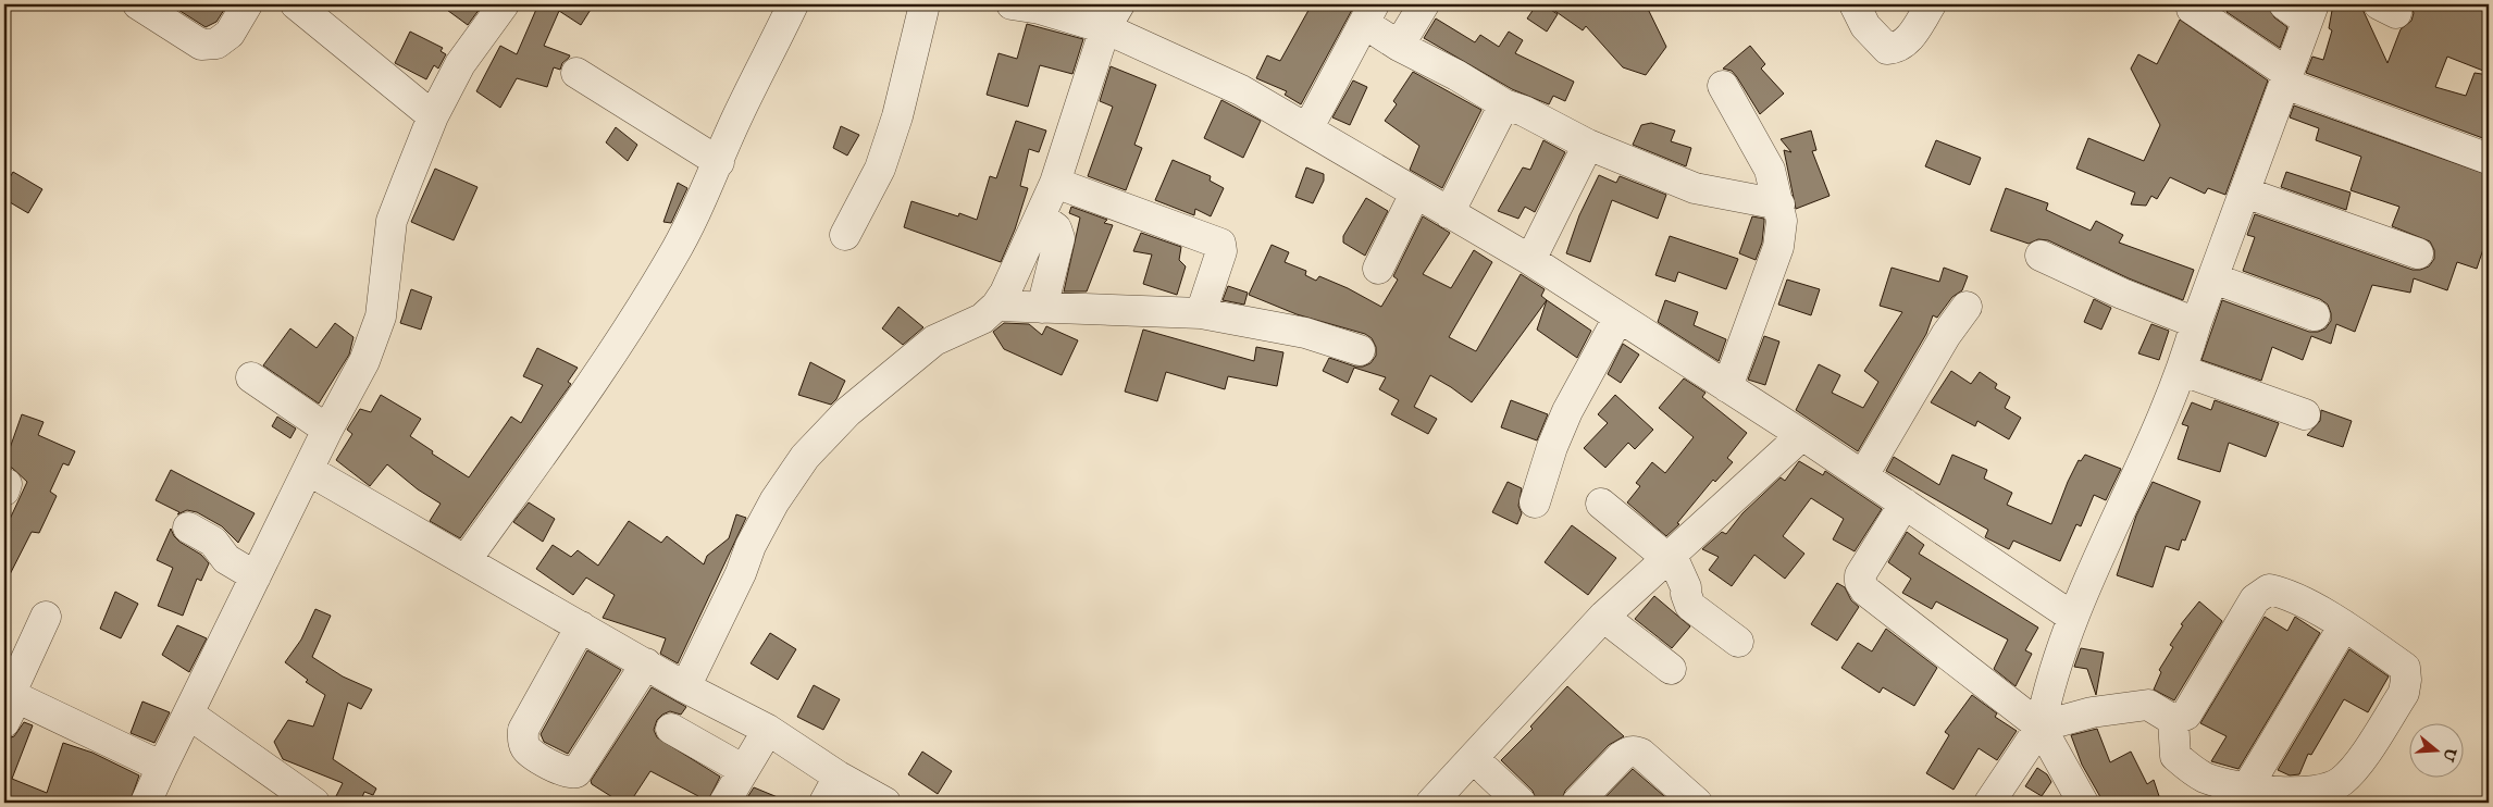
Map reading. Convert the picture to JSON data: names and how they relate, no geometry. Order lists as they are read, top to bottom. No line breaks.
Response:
{"north":"right"}
